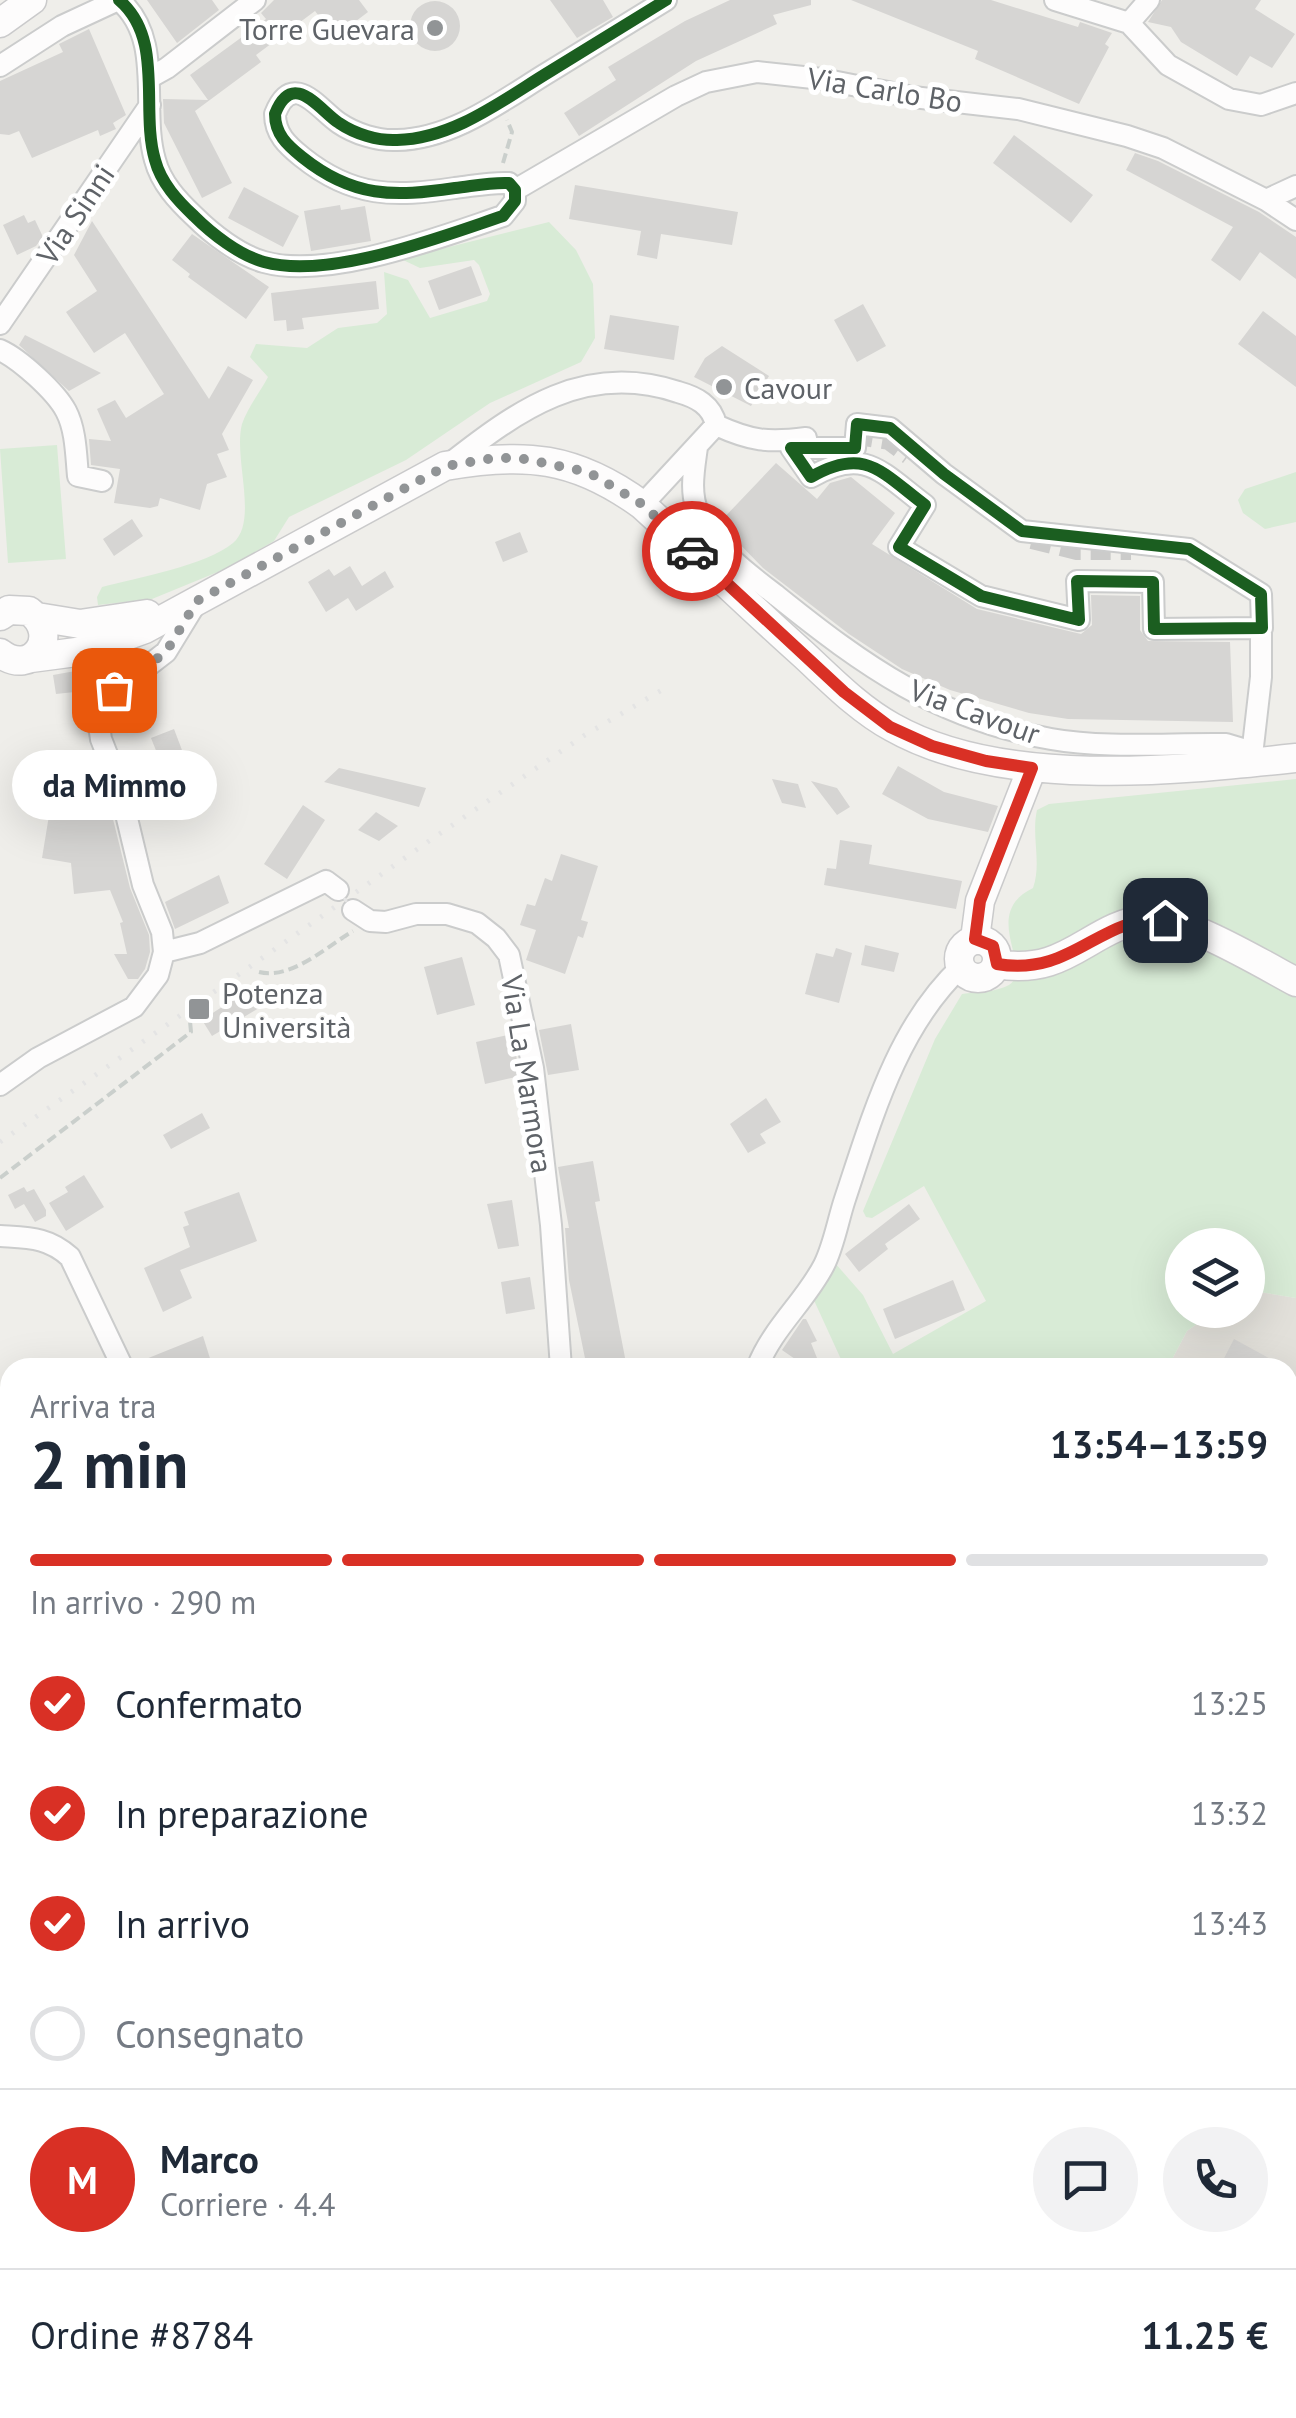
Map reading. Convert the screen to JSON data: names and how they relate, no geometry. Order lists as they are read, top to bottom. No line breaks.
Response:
{"streets":{"main road":["Via Cavour"],"street":["Via Carlo Bo","Via Sinni","Via La Marmora"]},"places":{"other":["Torre Guevara","Cavour","da Mimmo"],"transit":["Potenza Università"]},"page":{"bubble":"da Mimmo","heading":["2 min","Arriva tra","13:54–13:59"],"panel":["Marco","Corriere · 4.4","Ordine #8784","11.25 €"],"bar":"In arrivo · 290 m","list":[["Confermato","13:25"],["In preparazione","13:32"],["In arrivo","13:43"],"Consegnato"],"round":"M"}}
